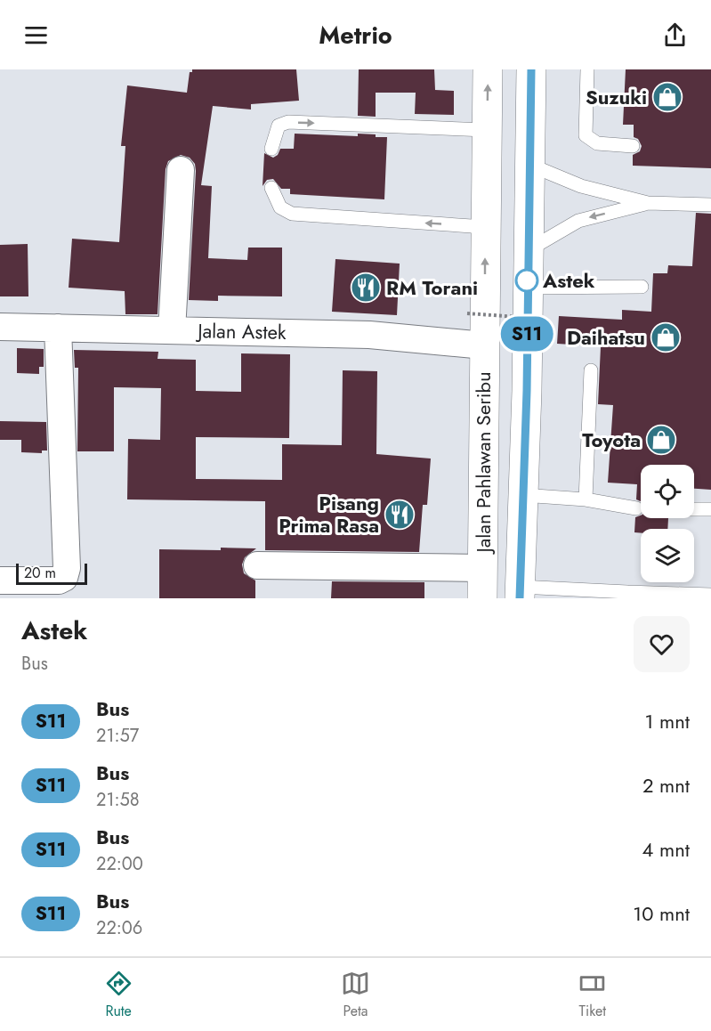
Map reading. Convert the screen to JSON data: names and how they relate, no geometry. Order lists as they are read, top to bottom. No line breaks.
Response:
{"streets":{"main road":["Jalan Pahlawan Seribu"],"street":["Jalan Astek"]},"crossings":[["Jalan Astek","Jalan Pahlawan Seribu"]],"places":{"shop":["Suzuki","Daihatsu","Toyota"],"other":["Astek"],"restaurant":["RM Torani","Pisang Prima Rasa"]},"lines":["bus line S11"],"scale_bar":"20 m","page":{"header":"Metrio","on_map":"S11","scale":"20 m","heading":["Astek","Bus"],"list":[{"mark":"S11","name":"Bus","note":"21:57","value":"1 mnt"},{"mark":"S11","name":"Bus","note":"21:58","value":"2 mnt"},{"mark":"S11","name":"Bus","note":"22:00","value":"4 mnt"},{"mark":"S11","name":"Bus","note":"22:06","value":"10 mnt"}],"tabs":["Rute","Peta","Tiket"]}}
